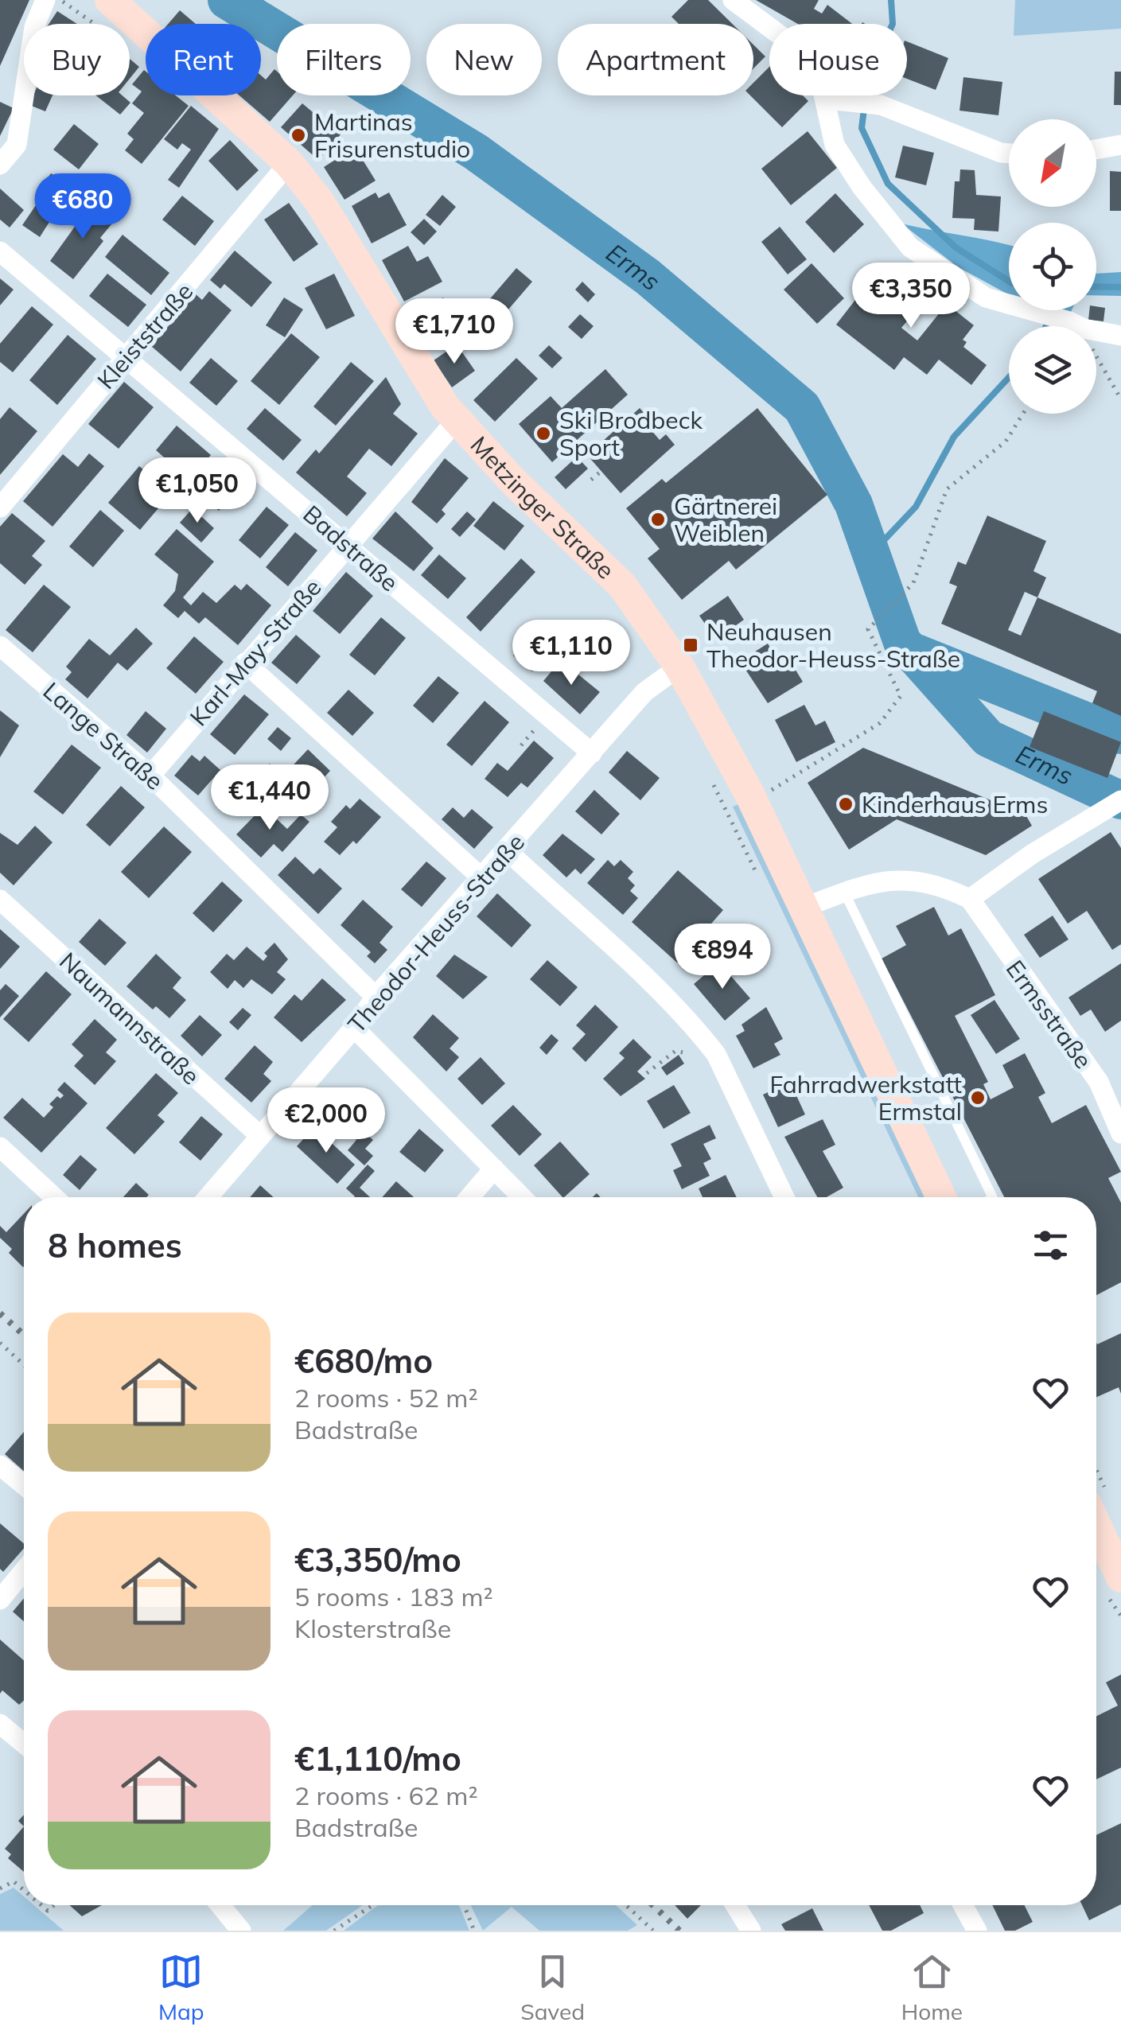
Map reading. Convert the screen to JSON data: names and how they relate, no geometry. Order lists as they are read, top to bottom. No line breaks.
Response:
{"streets":{"street":["Kleiststraße","Metzinger Straße","Badstraße","Karl-May-Straße","Lange Straße","Theodor-Heuss-Straße","Ermsstraße","Naumannstraße"]},"crossings":[["Kleiststraße","Metzinger Straße"],["Kleiststraße","Badstraße"],["Metzinger Straße","Karl-May-Straße"],["Metzinger Straße","Theodor-Heuss-Straße"],["Badstraße","Karl-May-Straße"],["Badstraße","Theodor-Heuss-Straße"],["Karl-May-Straße","Lange Straße"],["Lange Straße","Theodor-Heuss-Straße"],["Theodor-Heuss-Straße","Naumannstraße"]],"water":["Erms"],"places":{"other":["Martinas Frisurenstudio","Ski Brodbeck Sport","Gärtnerei Weiblen","Kinderhaus Erms","Fahrradwerkstatt Ermstal"],"transit":["Neuhausen Theodor-Heuss-Straße"]},"north":"bottom left","page":{"chip":["Buy","Rent","Filters","New","Apartment","House"],"price":["€680","€3,350","€1,710","€1,050","€1,110","€1,440","€894","€2,000"],"heading":"8 homes","list":[{"name":"€680/mo","note":"2 rooms · 52 m² · Badstraße"},{"name":"€3,350/mo","note":"5 rooms · 183 m² · Klosterstraße"},{"name":"€1,110/mo","note":"2 rooms · 62 m² · Badstraße"}],"tabs":["Map","Saved","Home"]}}
